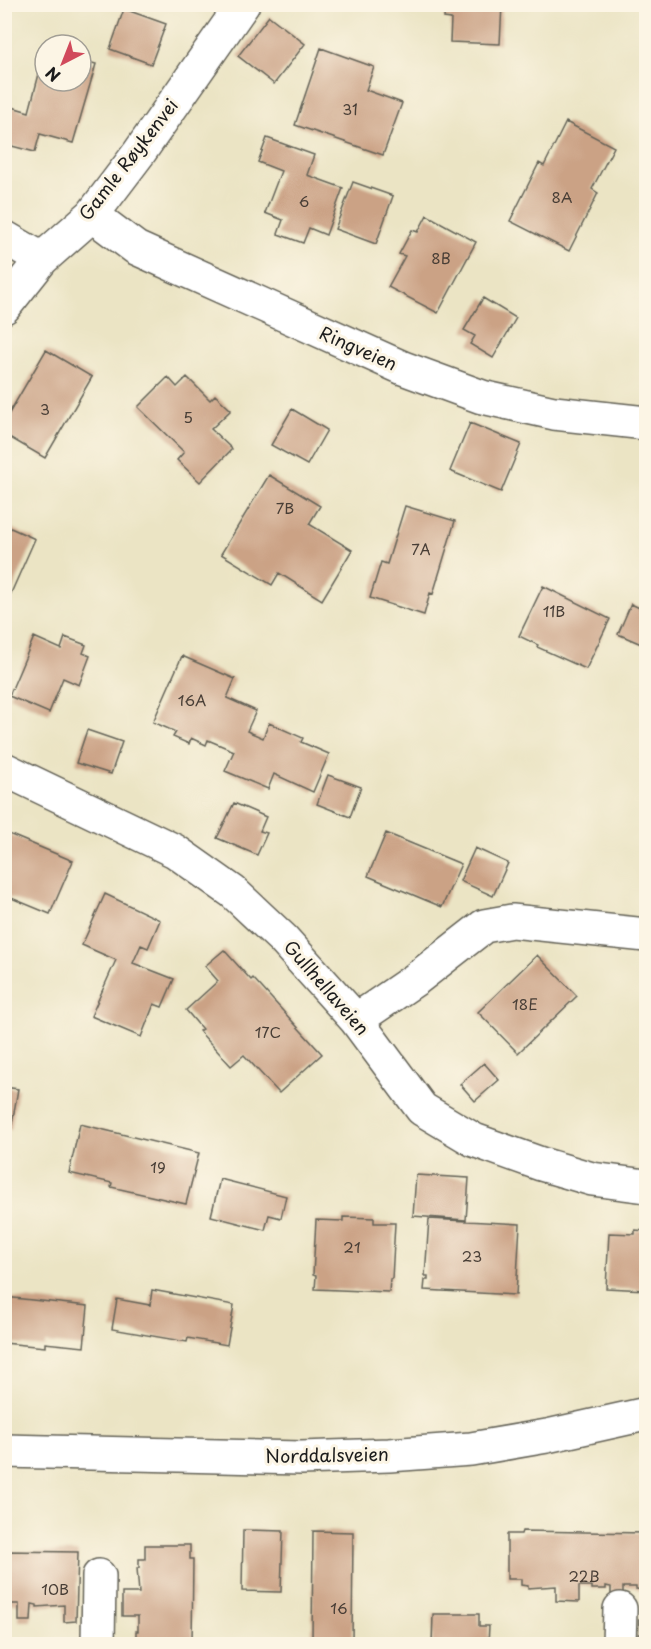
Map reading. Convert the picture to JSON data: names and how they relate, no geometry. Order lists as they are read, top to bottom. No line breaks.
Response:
{"streets":{"street":["Gamle Røykenvei","Ringveien","Gullhellaveien","Norddalsveien"]},"crossings":[["Gamle Røykenvei","Ringveien"]],"house_numbers":["31","8A","6","8B","3","5","7B","7A","11B","16A","18E","17C","19","21","23","22B","10B","16"],"north":"bottom left"}
